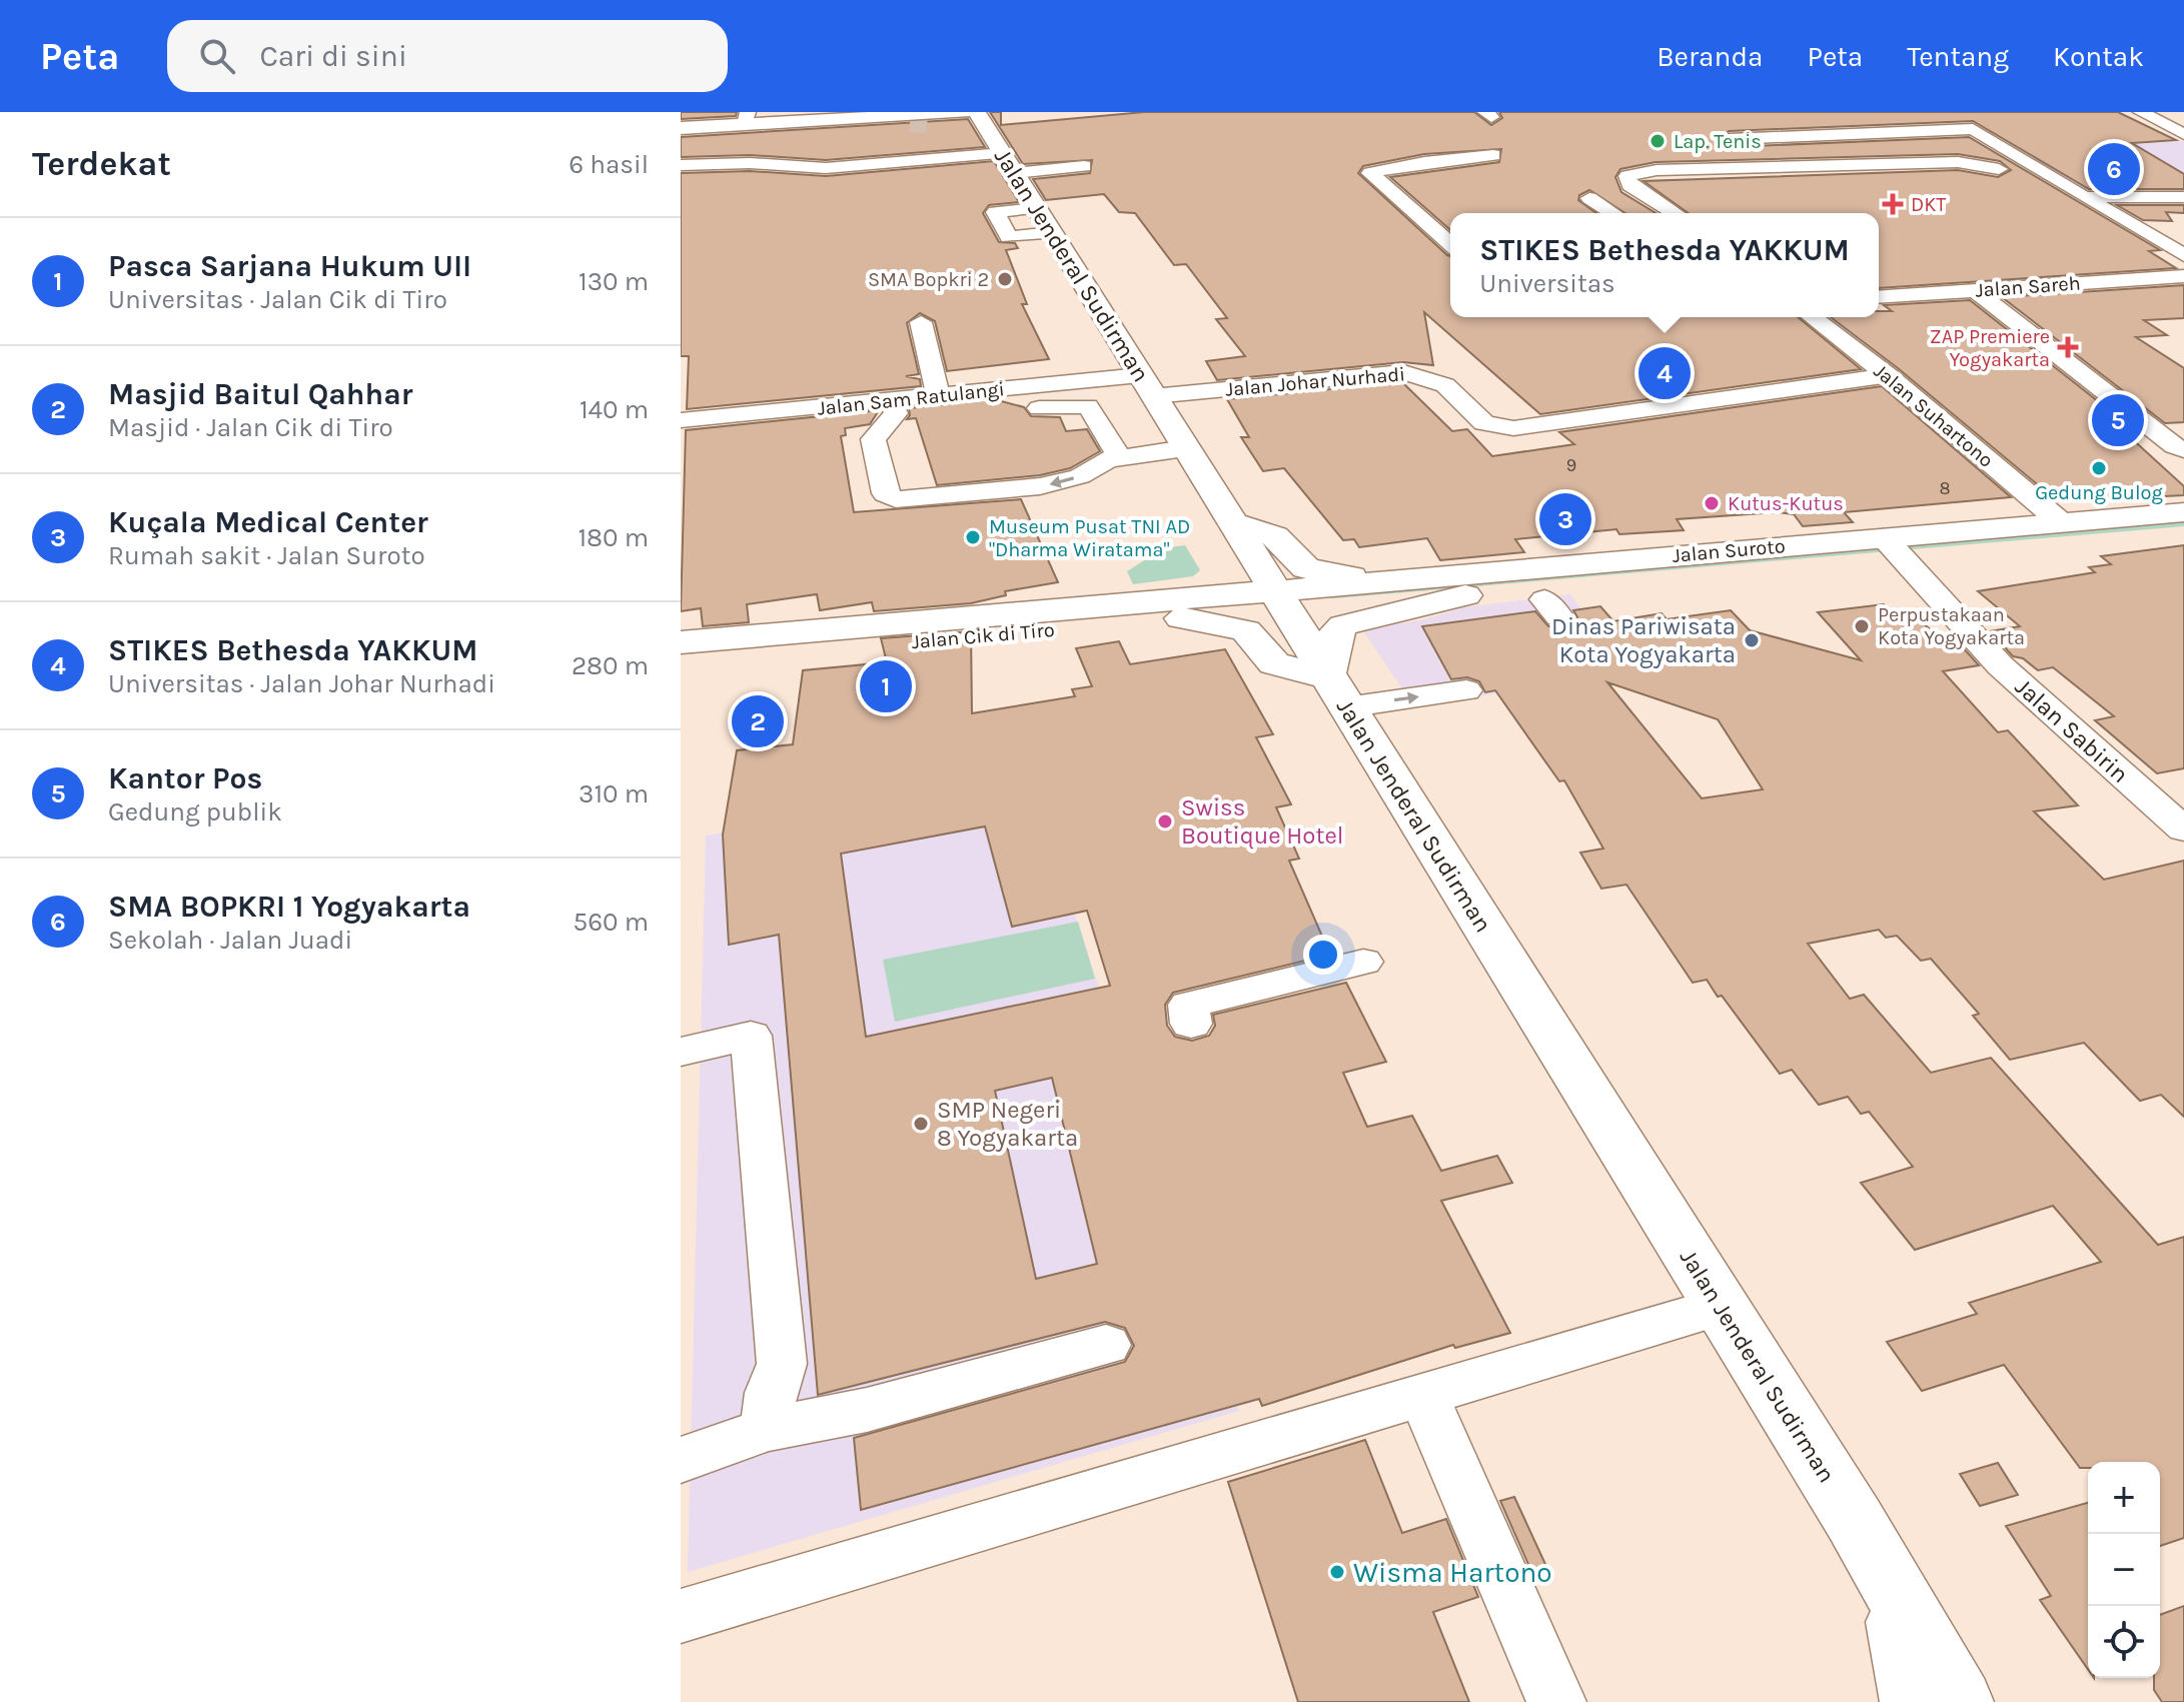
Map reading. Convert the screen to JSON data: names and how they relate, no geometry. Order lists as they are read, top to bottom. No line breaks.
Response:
{"streets":{"main road":["Jalan Jenderal Sudirman","Jalan Suroto","Jalan Cik di Tiro"],"street":["Jalan Sareh","Jalan Johar Nurhadi","Jalan Sam Ratulangi","Jalan Suhartono","Jalan Sabirin"]},"crossings":[["Jalan Jenderal Sudirman","Jalan Johar Nurhadi"],["Jalan Jenderal Sudirman","Jalan Sam Ratulangi"],["Jalan Jenderal Sudirman","Jalan Suroto"],["Jalan Jenderal Sudirman","Jalan Cik di Tiro"],["Jalan Johar Nurhadi","Jalan Sam Ratulangi"],["Jalan Johar Nurhadi","Jalan Suhartono"],["Jalan Suhartono","Jalan Suroto"],["Jalan Suroto","Jalan Cik di Tiro"],["Jalan Suroto","Jalan Sabirin"]],"places":{"other":["Lap. Tenis","SMA Bopkri 2","Gedung Bulog","Kutus-Kutus","Museum Pusat TNI AD \"Dharma Wiratama\"","Perpustakaan Kota Yogyakarta","Dinas Pariwisata Kota Yogyakarta","Swiss Boutique Hotel","SMP Negeri 8 Yogyakarta","Wisma Hartono"],"health":["DKT","ZAP Premiere Yogyakarta"]},"house_numbers":["9","8"],"page":{"header":"Peta","search":"Cari di sini","nav":["Beranda","Peta","Tentang","Kontak"],"heading":["Terdekat","6 hasil"],"pins":["6","4","5","3","1","2"],"popup":["STIKES Bethesda YAKKUM","Universitas"],"list":[{"mark":"1","name":"Pasca Sarjana Hukum UII","note":"Universitas · Jalan Cik di Tiro","value":"130 m"},{"mark":"2","name":"Masjid Baitul Qahhar","note":"Masjid · Jalan Cik di Tiro","value":"140 m"},{"mark":"3","name":"Kuçala Medical Center","note":"Rumah sakit · Jalan Suroto","value":"180 m"},{"mark":"4","name":"STIKES Bethesda YAKKUM","note":"Universitas · Jalan Johar Nurhadi","value":"280 m"},{"mark":"5","name":"Kantor Pos","note":"Gedung publik","value":"310 m"},{"mark":"6","name":"SMA BOPKRI 1 Yogyakarta","note":"Sekolah · Jalan Juadi","value":"560 m"}],"map_buttons":["+","−"]}}
